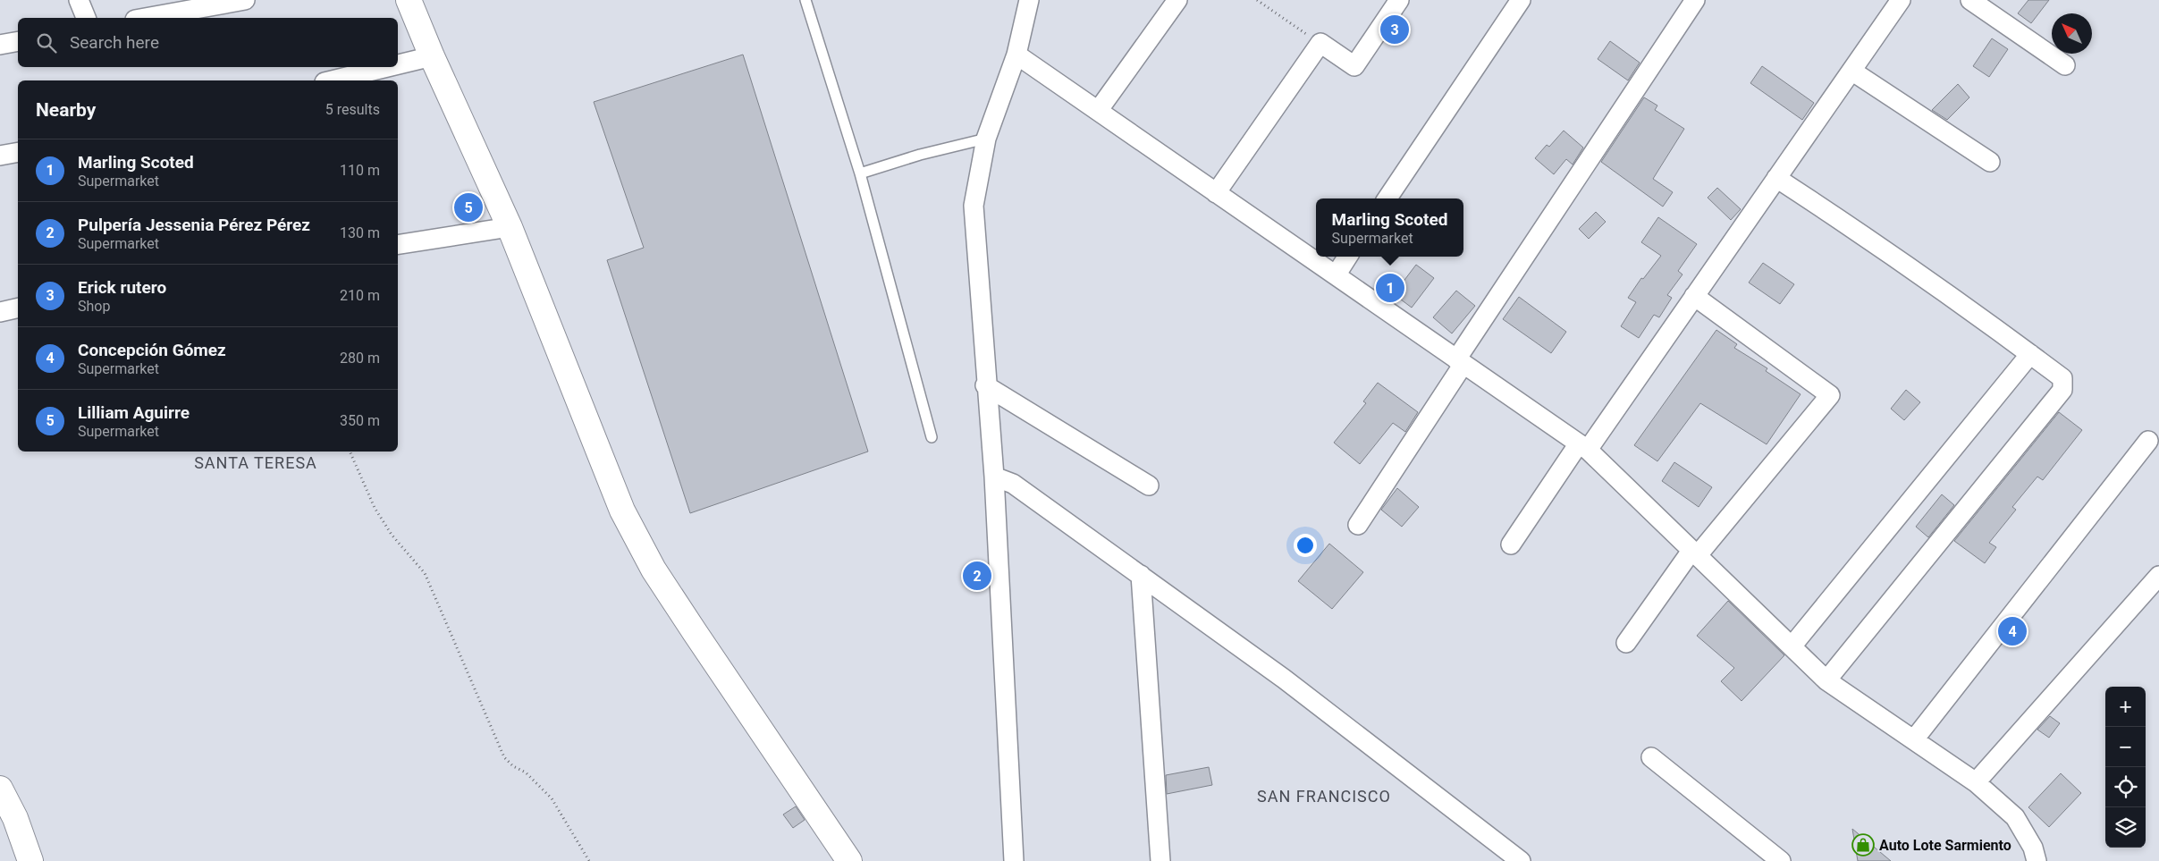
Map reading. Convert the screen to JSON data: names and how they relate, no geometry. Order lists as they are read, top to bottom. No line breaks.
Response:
{"districts":["SANTA TERESA","SAN FRANCISCO"],"places":{"shop":["Auto Lote Sarmiento"]},"north":"top left","page":{"pins":["3","5","1","2","4"],"search":"Search here","heading":["Nearby","5 results"],"list":[{"mark":"1","name":"Marling Scoted","note":"Supermarket","value":"110 m"},{"mark":"2","name":"Pulpería Jessenia Pérez Pérez","note":"Supermarket","value":"130 m"},{"mark":"3","name":"Erick rutero","note":"Shop","value":"210 m"},{"mark":"4","name":"Concepción Gómez","note":"Supermarket","value":"280 m"},{"mark":"5","name":"Lilliam Aguirre","note":"Supermarket","value":"350 m"}],"popup":["Marling Scoted","Supermarket"],"map_buttons":["+","−"]}}
